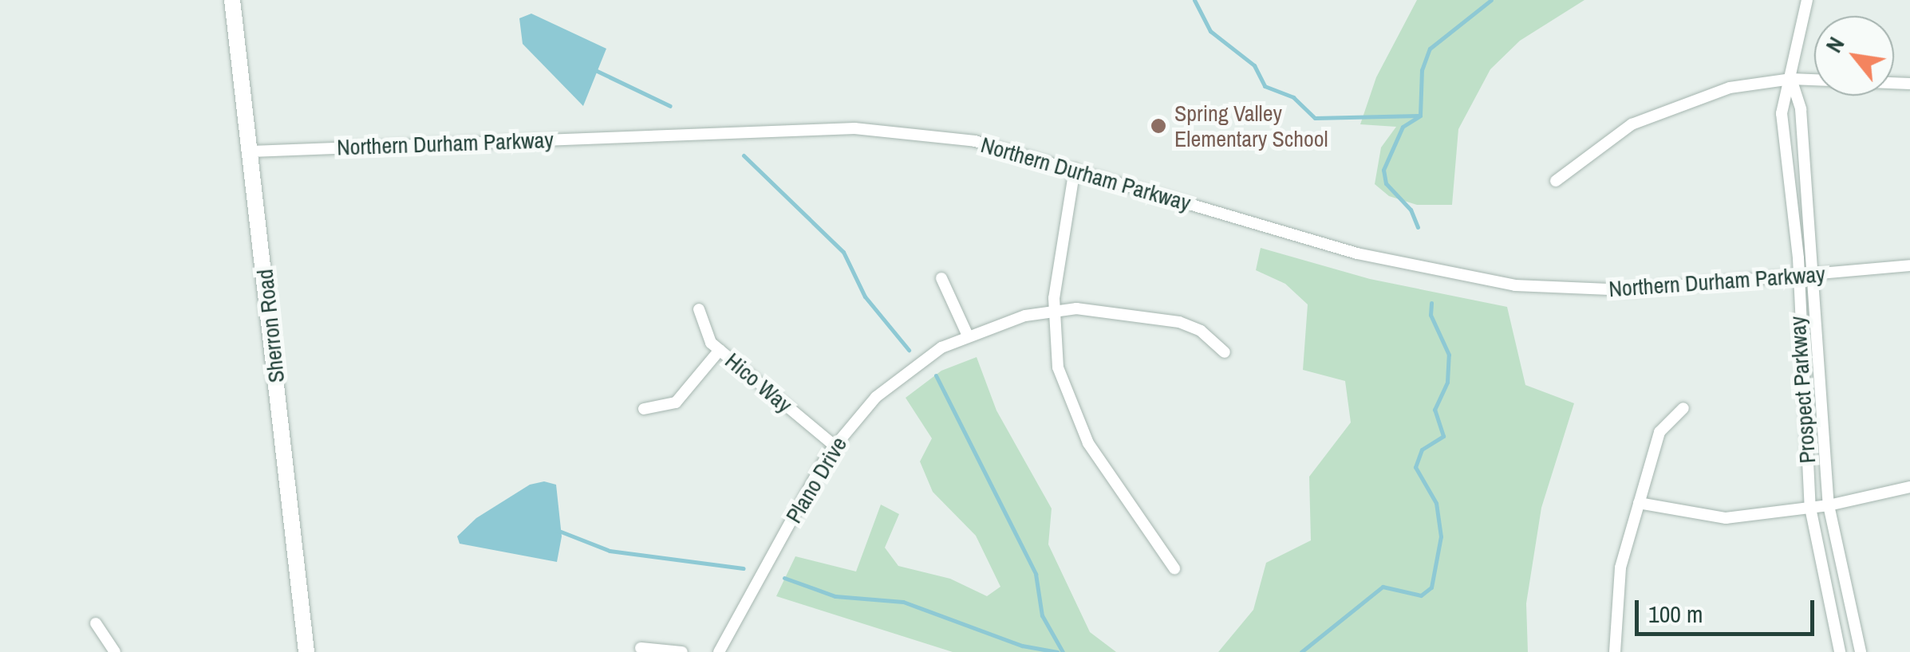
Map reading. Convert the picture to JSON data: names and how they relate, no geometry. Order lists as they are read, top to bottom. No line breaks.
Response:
{"streets":{"main road":["Sherron Road"],"street":["Northern Durham Parkway","Hico Way","Prospect Parkway","Plano Drive"]},"crossings":[["Northern Durham Parkway","Sherron Road"],["Northern Durham Parkway","Prospect Parkway"],["Hico Way","Plano Drive"]],"places":["Spring Valley Elementary School"],"scale_bar":"100 m","north":"top left"}
